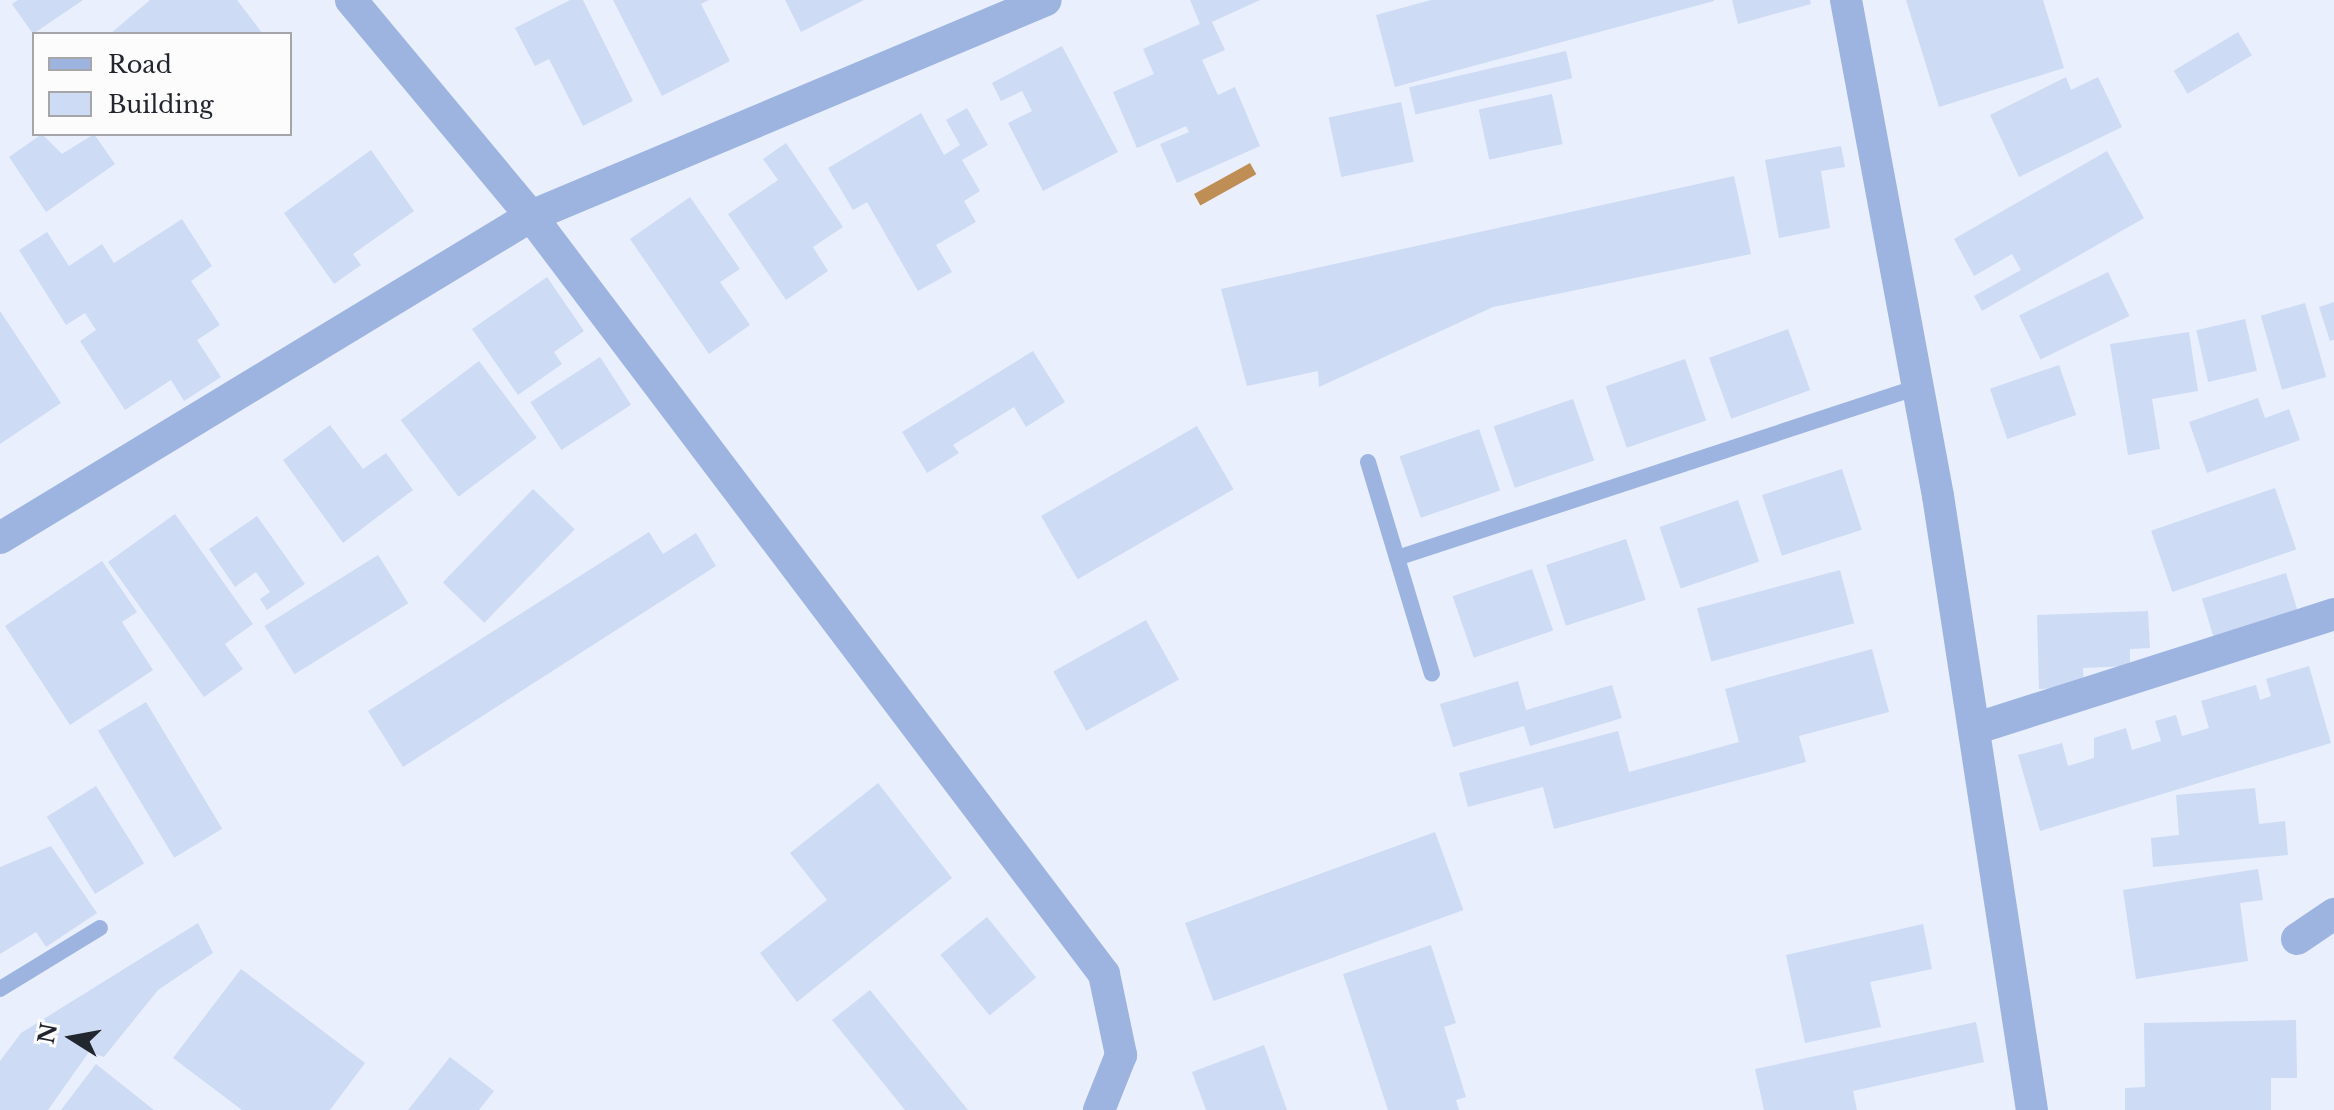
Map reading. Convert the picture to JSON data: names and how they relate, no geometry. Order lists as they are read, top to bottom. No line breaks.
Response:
{"legend":["Road","Building"],"north":"left"}
